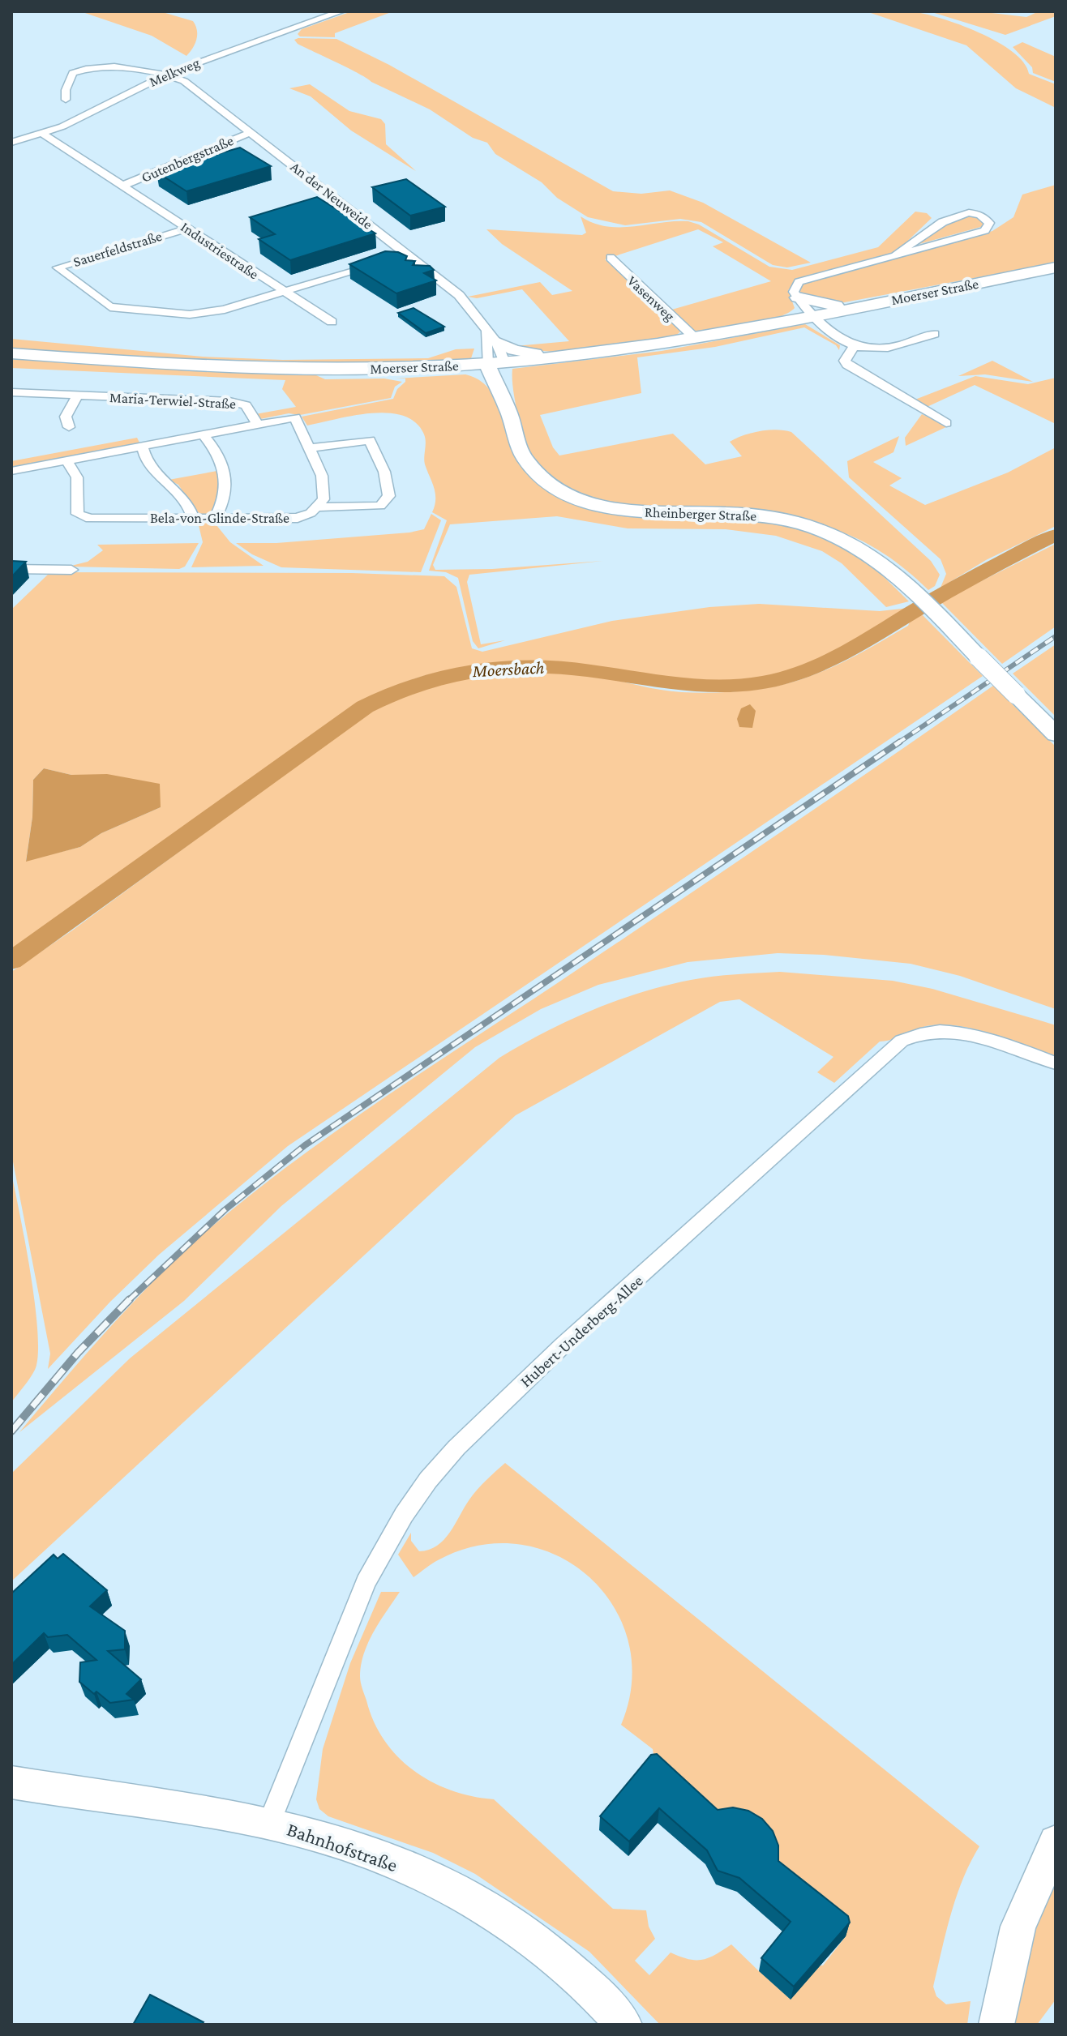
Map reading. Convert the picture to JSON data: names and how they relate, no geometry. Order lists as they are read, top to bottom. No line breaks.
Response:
{"streets":{"main road":["Moerser Straße","Rheinberger Straße","Bahnhofstraße"],"street":["Melkweg","Gutenbergstraße","An der Neuweide","Sauerfeldstraße","Industriestraße","Vasenweg","Maria-Terwiel-Straße","Bela-von-Glinde-Straße","Hubert-Underberg-Allee"]},"crossings":[["Melkweg","An der Neuweide"],["Melkweg","Industriestraße"],["Gutenbergstraße","An der Neuweide"],["Gutenbergstraße","Industriestraße"],["An der Neuweide","Moerser Straße"],["An der Neuweide","Rheinberger Straße"],["Sauerfeldstraße","Industriestraße"],["Moerser Straße","Vasenweg"],["Moerser Straße","Rheinberger Straße"],["Hubert-Underberg-Allee","Bahnhofstraße"]],"water":["Moersbach"]}
